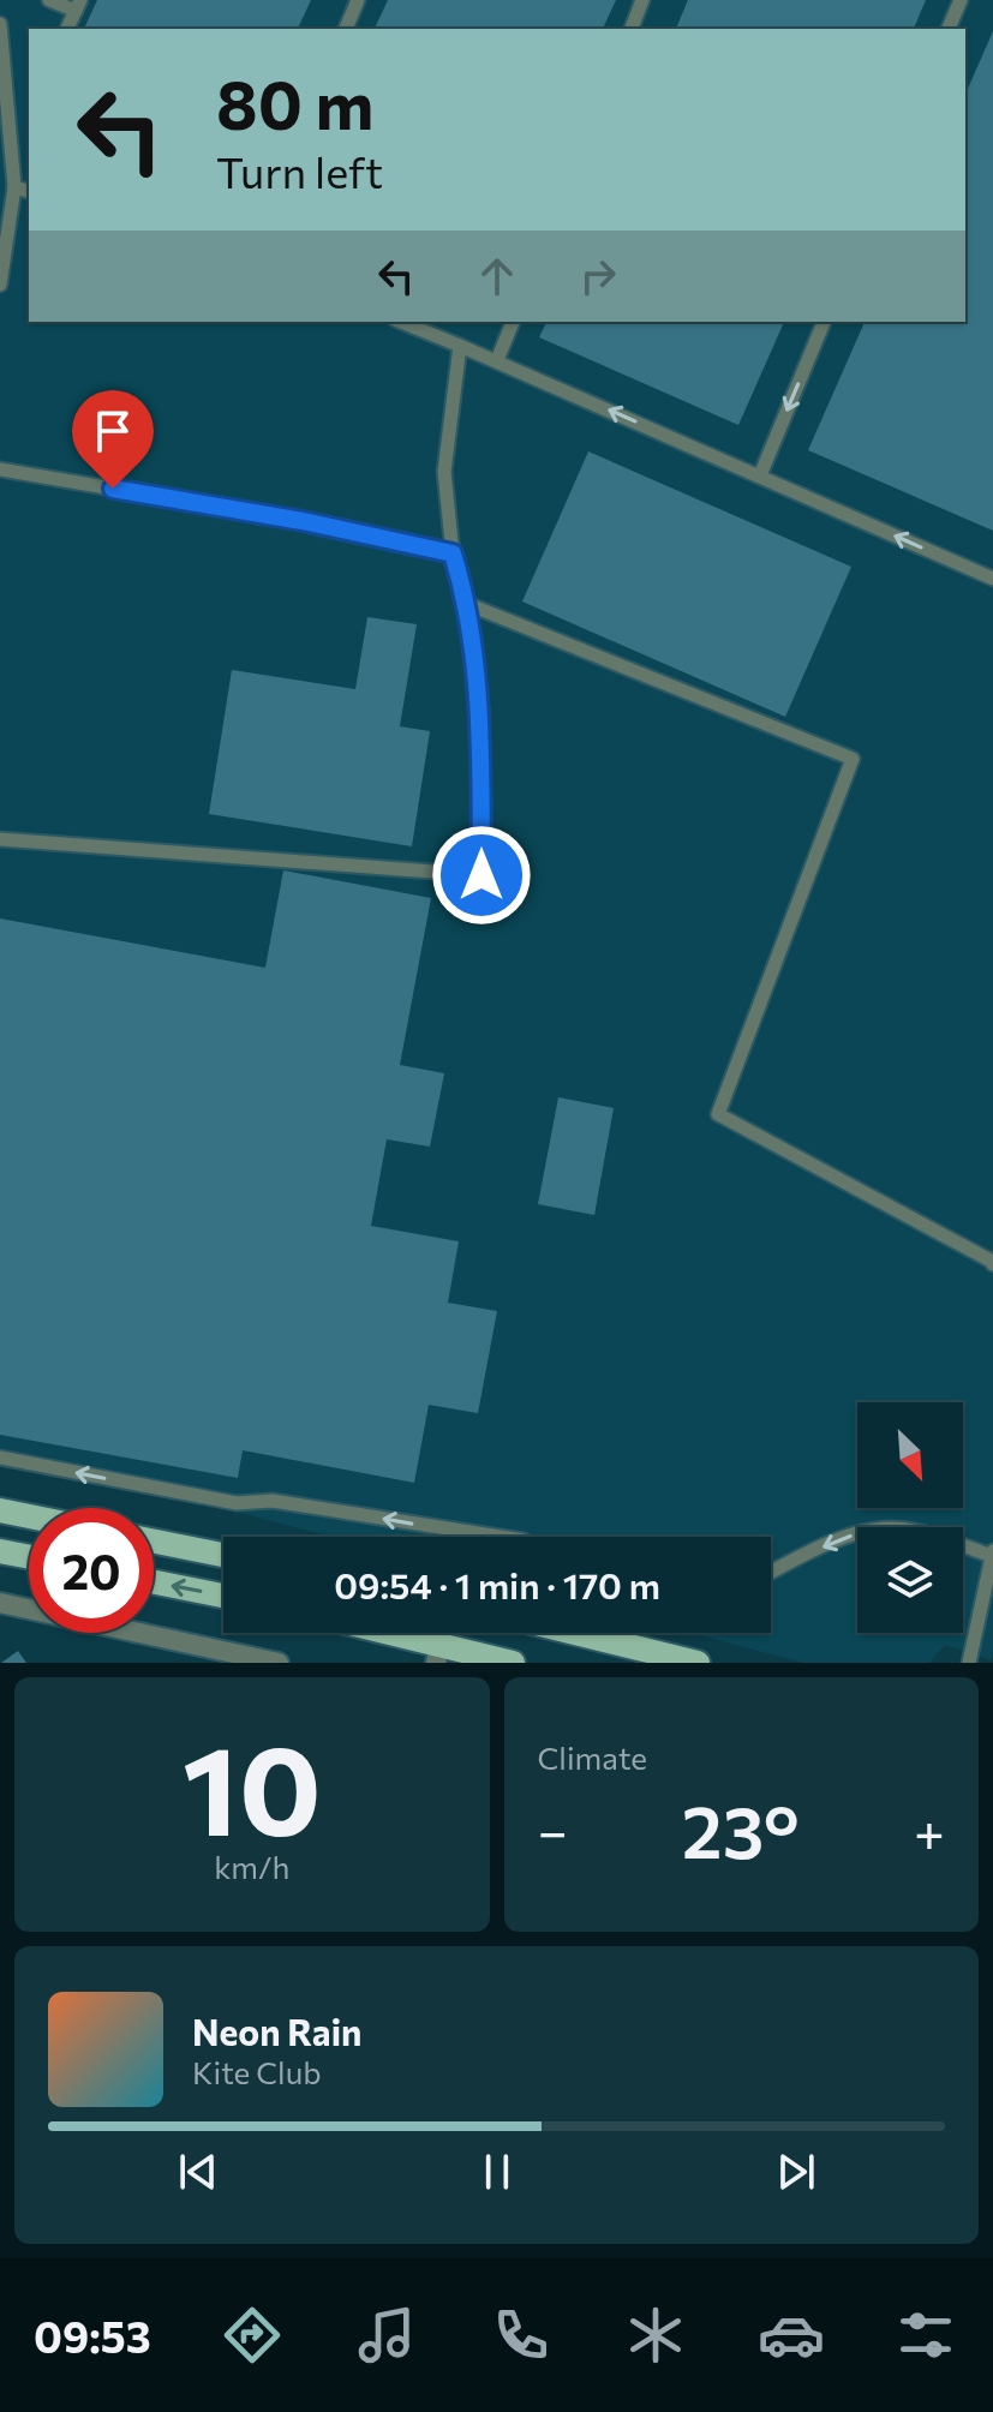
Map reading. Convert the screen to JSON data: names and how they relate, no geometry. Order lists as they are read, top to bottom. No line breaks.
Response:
{"north":"bottom right","page":{"turn":["80 m","Turn left"],"limit":"20","trip":"09:54 · 1 min · 170 m","tile":[["10","km/h"],"Climate"],"heat":["−","23°","+"],"song":["Neon Rain","Kite Club"],"tabs":"09:53"}}
